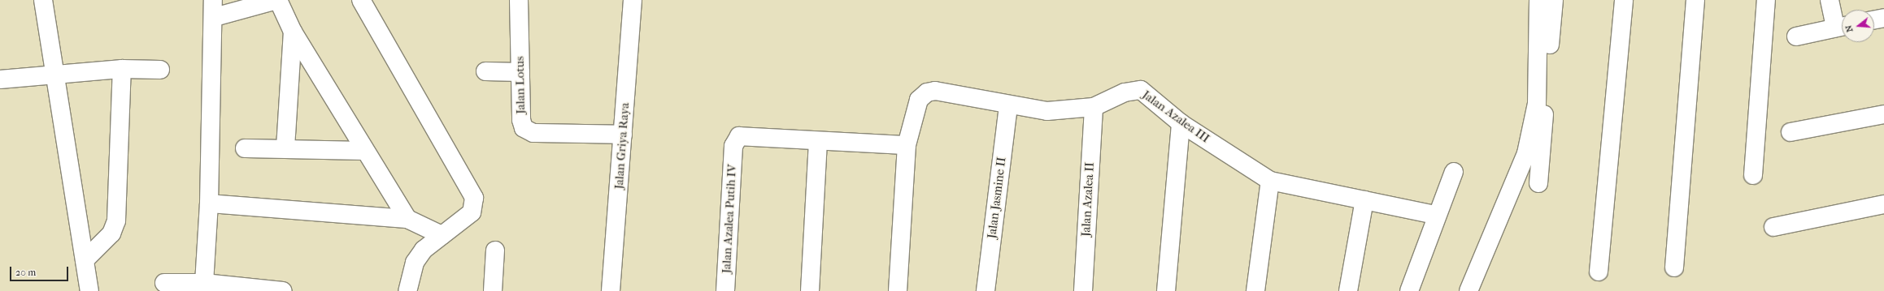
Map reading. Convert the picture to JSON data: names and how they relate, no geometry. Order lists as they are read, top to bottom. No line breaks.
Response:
{"streets":{"street":["Jalan Lotus","Jalan Azalea III","Jalan Griya Raya","Jalan Jasmine II","Jalan Azalea II","Jalan Azalea Putih IV"]},"crossings":[["Jalan Lotus","Jalan Griya Raya"],["Jalan Azalea III","Jalan Jasmine II"],["Jalan Azalea III","Jalan Azalea II"]],"scale_bar":"20 m","north":"left"}
